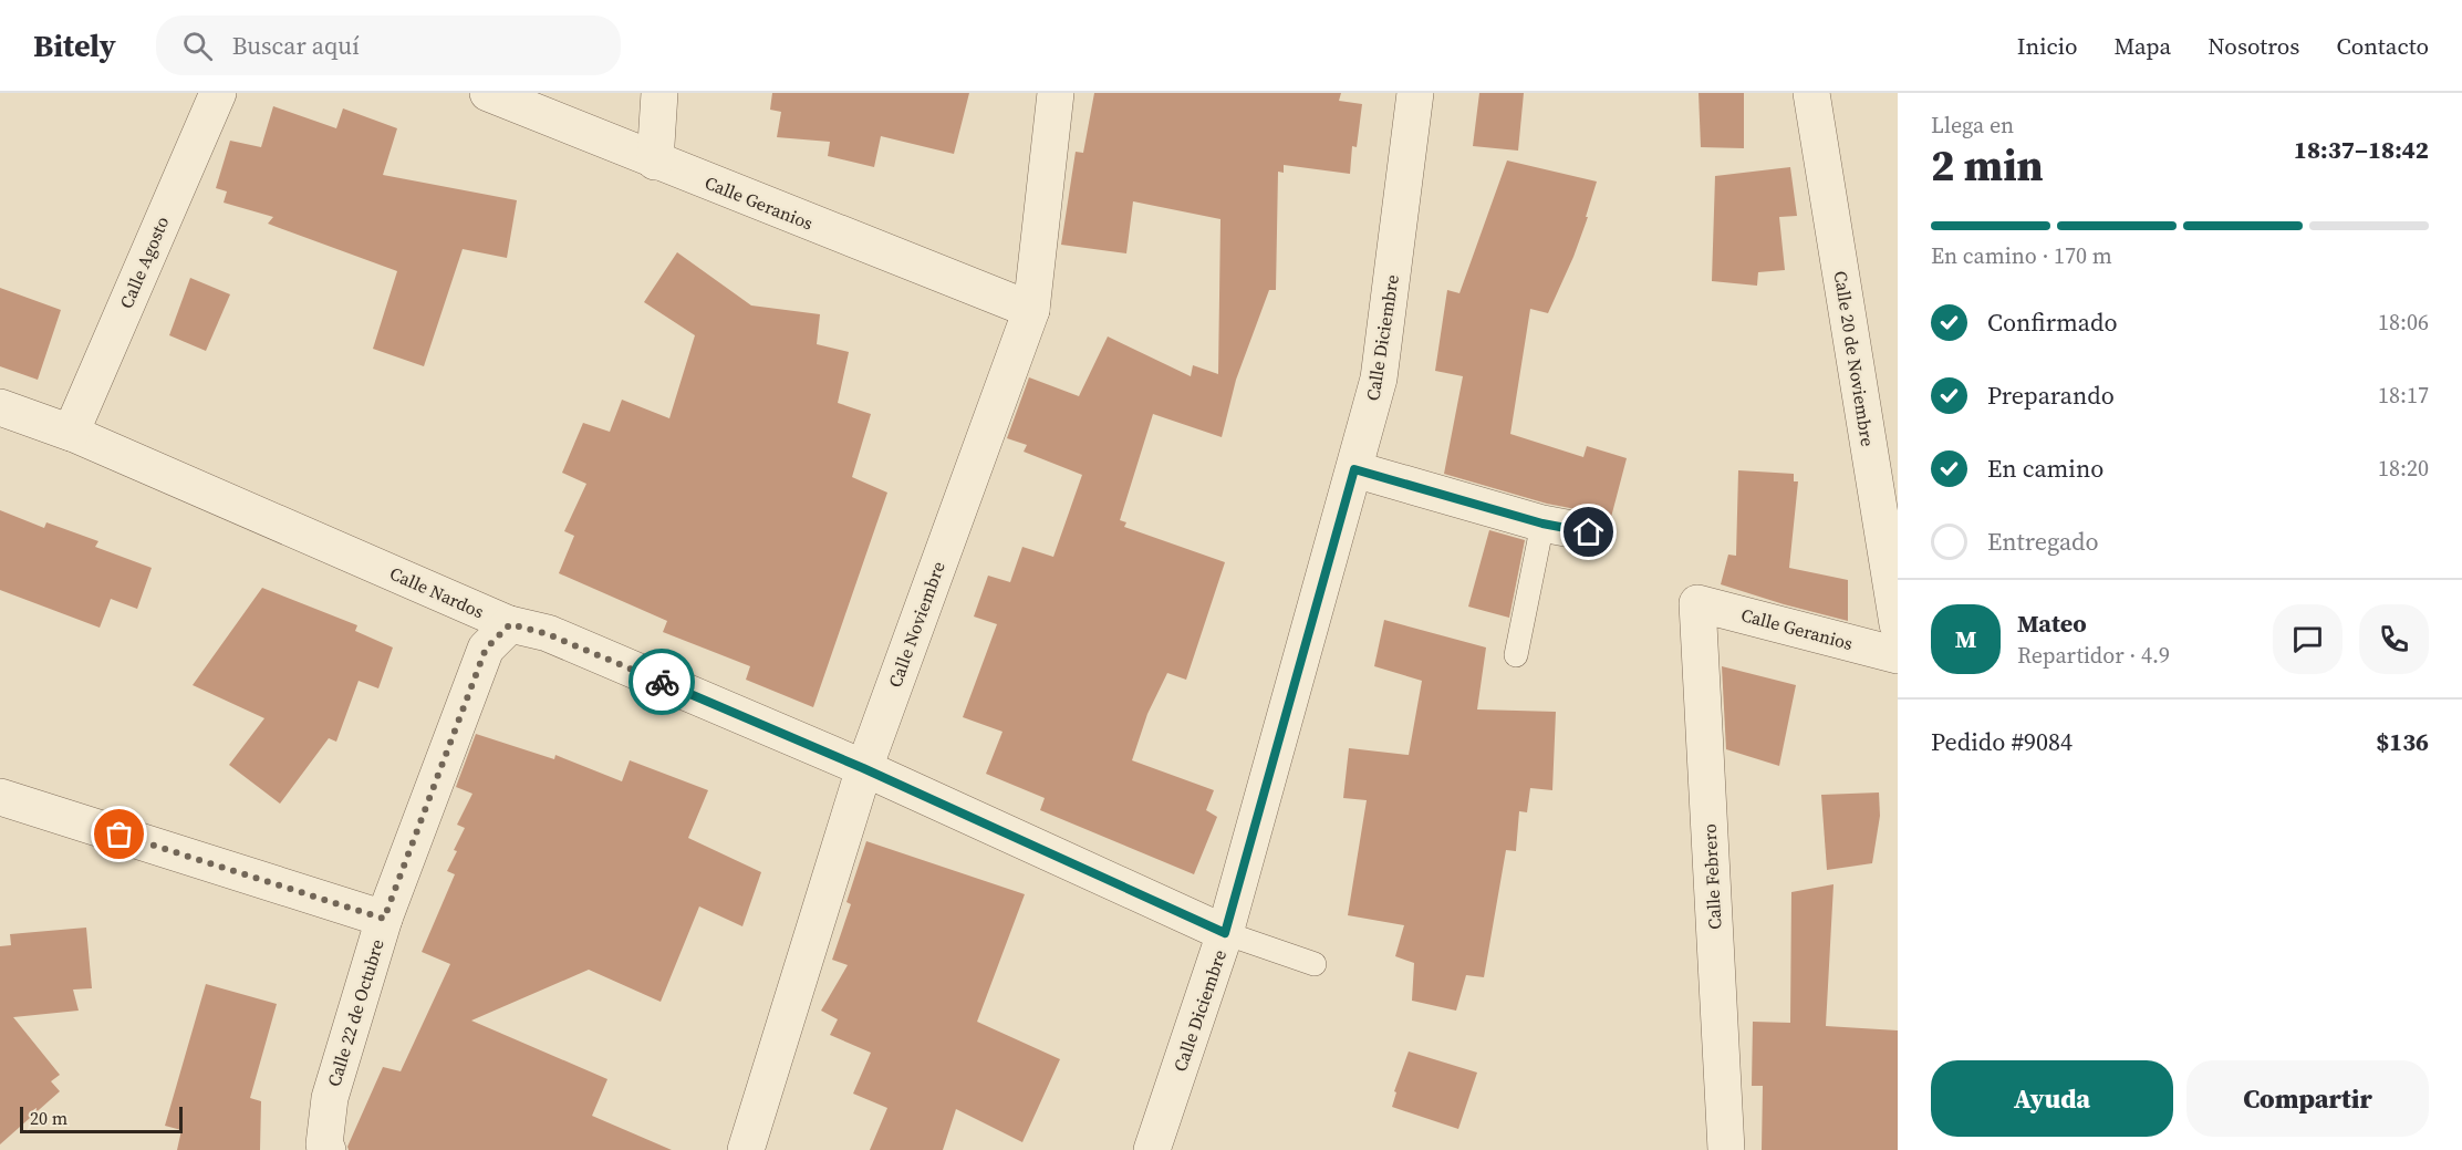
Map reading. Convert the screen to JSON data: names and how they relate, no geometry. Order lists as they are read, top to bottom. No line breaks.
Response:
{"streets":{"street":["Calle Geranios","Calle Agosto","Calle Diciembre","Calle 20 de Noviembre","Calle Nardos","Calle Noviembre","Calle Febrero","Calle 22 de Octubre"]},"crossings":[["Calle Geranios","Calle Noviembre"],["Calle Geranios","Calle Febrero"],["Calle Agosto","Calle Nardos"],["Calle Diciembre","Calle Nardos"],["Calle Nardos","Calle Noviembre"],["Calle Nardos","Calle 22 de Octubre"]],"scale_bar":"20 m","page":{"header":"Bitely","search":"Buscar aquí","nav":["Inicio","Mapa","Nosotros","Contacto"],"heading":["2 min","Llega en","18:37–18:42"],"panel":["Mateo","Repartidor · 4.9","Pedido #9084","$136"],"bar":"En camino · 170 m","list":[["Confirmado","18:06"],["Preparando","18:17"],["En camino","18:20"],"Entregado"],"round":"M","buttons":["Ayuda","Compartir"],"scale":"20 m"}}
